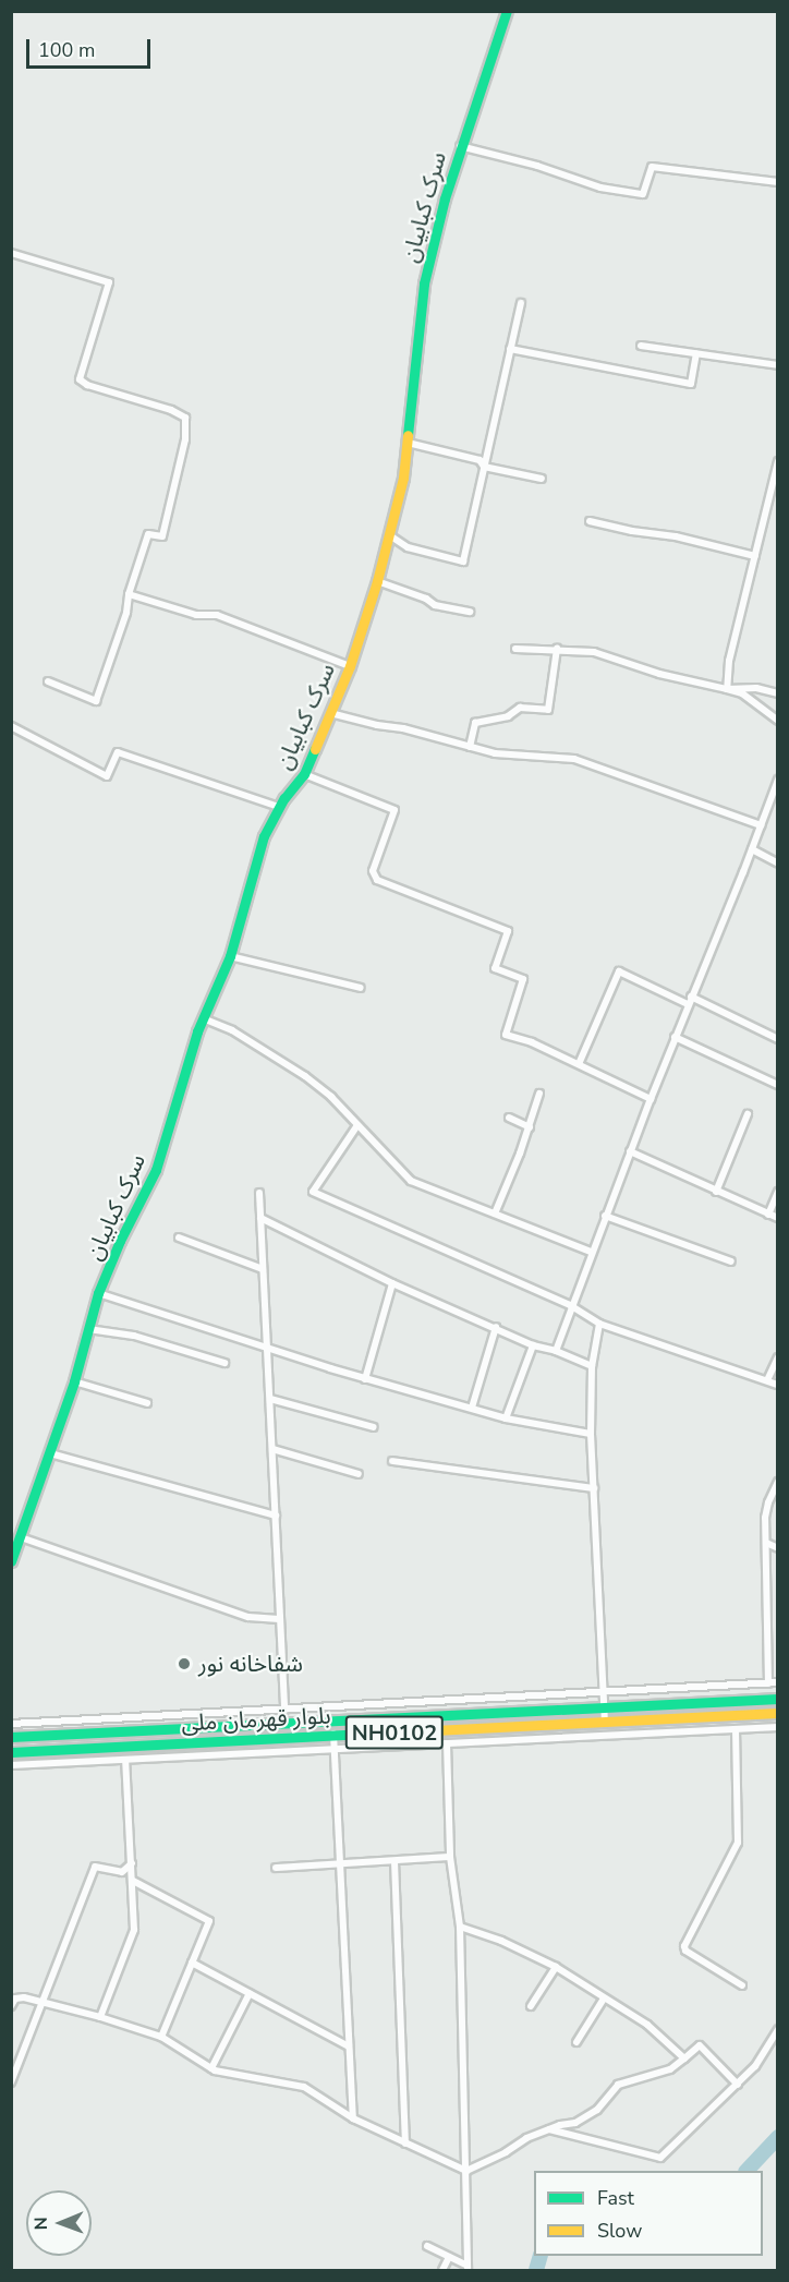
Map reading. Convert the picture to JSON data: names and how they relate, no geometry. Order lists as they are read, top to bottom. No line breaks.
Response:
{"streets":{"main road":["سرک کبابیان","بلوار قهرمان ملی","NH0102"]},"places":["شفاخانه نور"],"legend":["Fast","Slow"],"scale_bar":"100 m","north":"left"}
